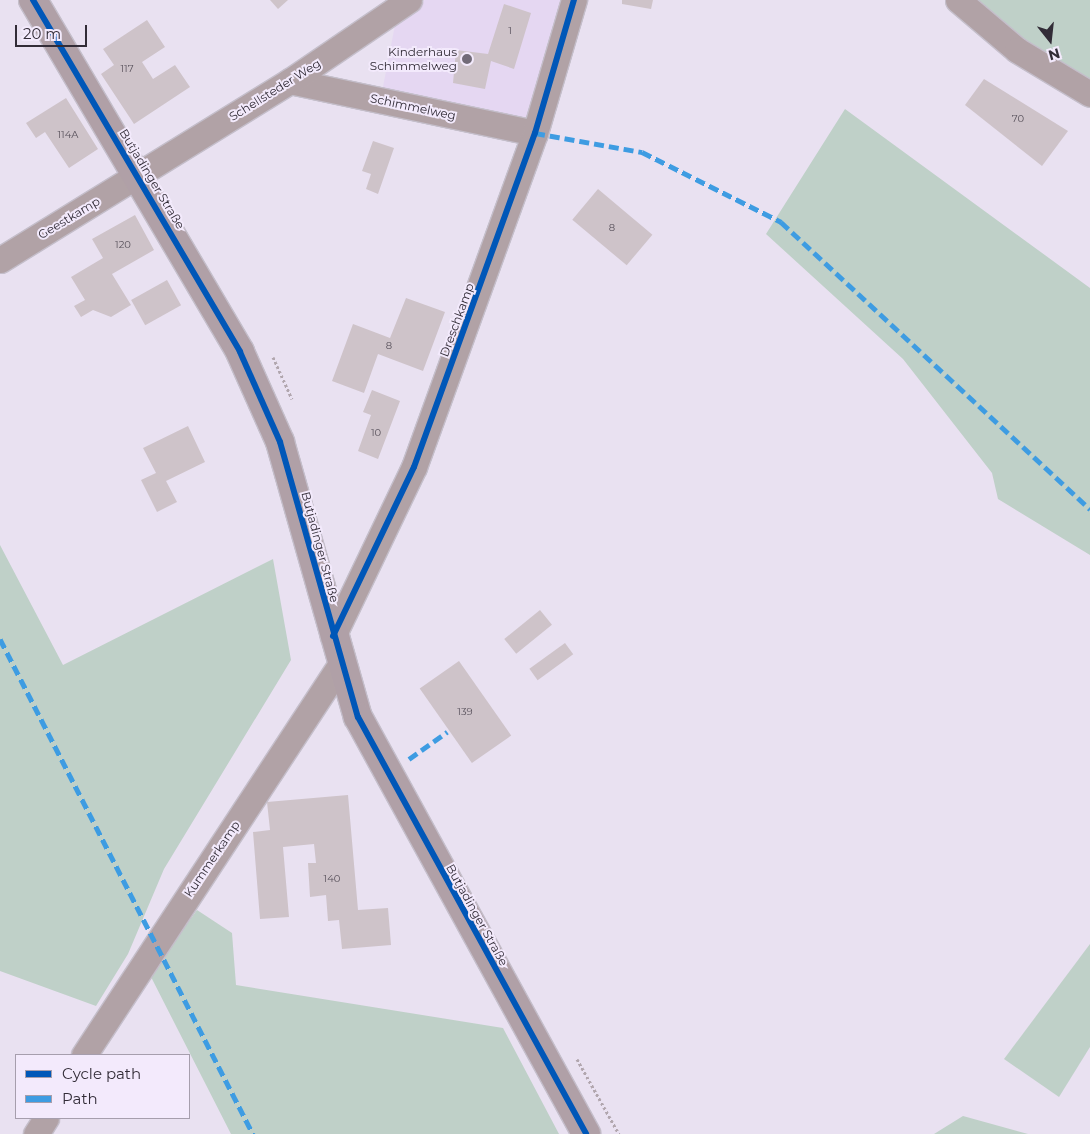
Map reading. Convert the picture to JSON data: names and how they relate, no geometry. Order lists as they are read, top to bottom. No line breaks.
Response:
{"streets":{"street":["Schellsteder Weg","Schimmelweg","Butjadinger Straße","Geestkamp","Dreschkamp","Kummerkamp"]},"crossings":[["Schellsteder Weg","Schimmelweg"],["Schellsteder Weg","Butjadinger Straße"],["Schellsteder Weg","Geestkamp"],["Schimmelweg","Dreschkamp"],["Butjadinger Straße","Geestkamp"],["Butjadinger Straße","Dreschkamp"],["Butjadinger Straße","Kummerkamp"]],"places":["Kinderhaus Schimmelweg"],"house_numbers":["1","117","70","114A","8","120","8","10","139","140"],"legend":["Cycle path","Path"],"scale_bar":"20 m","north":"bottom"}
